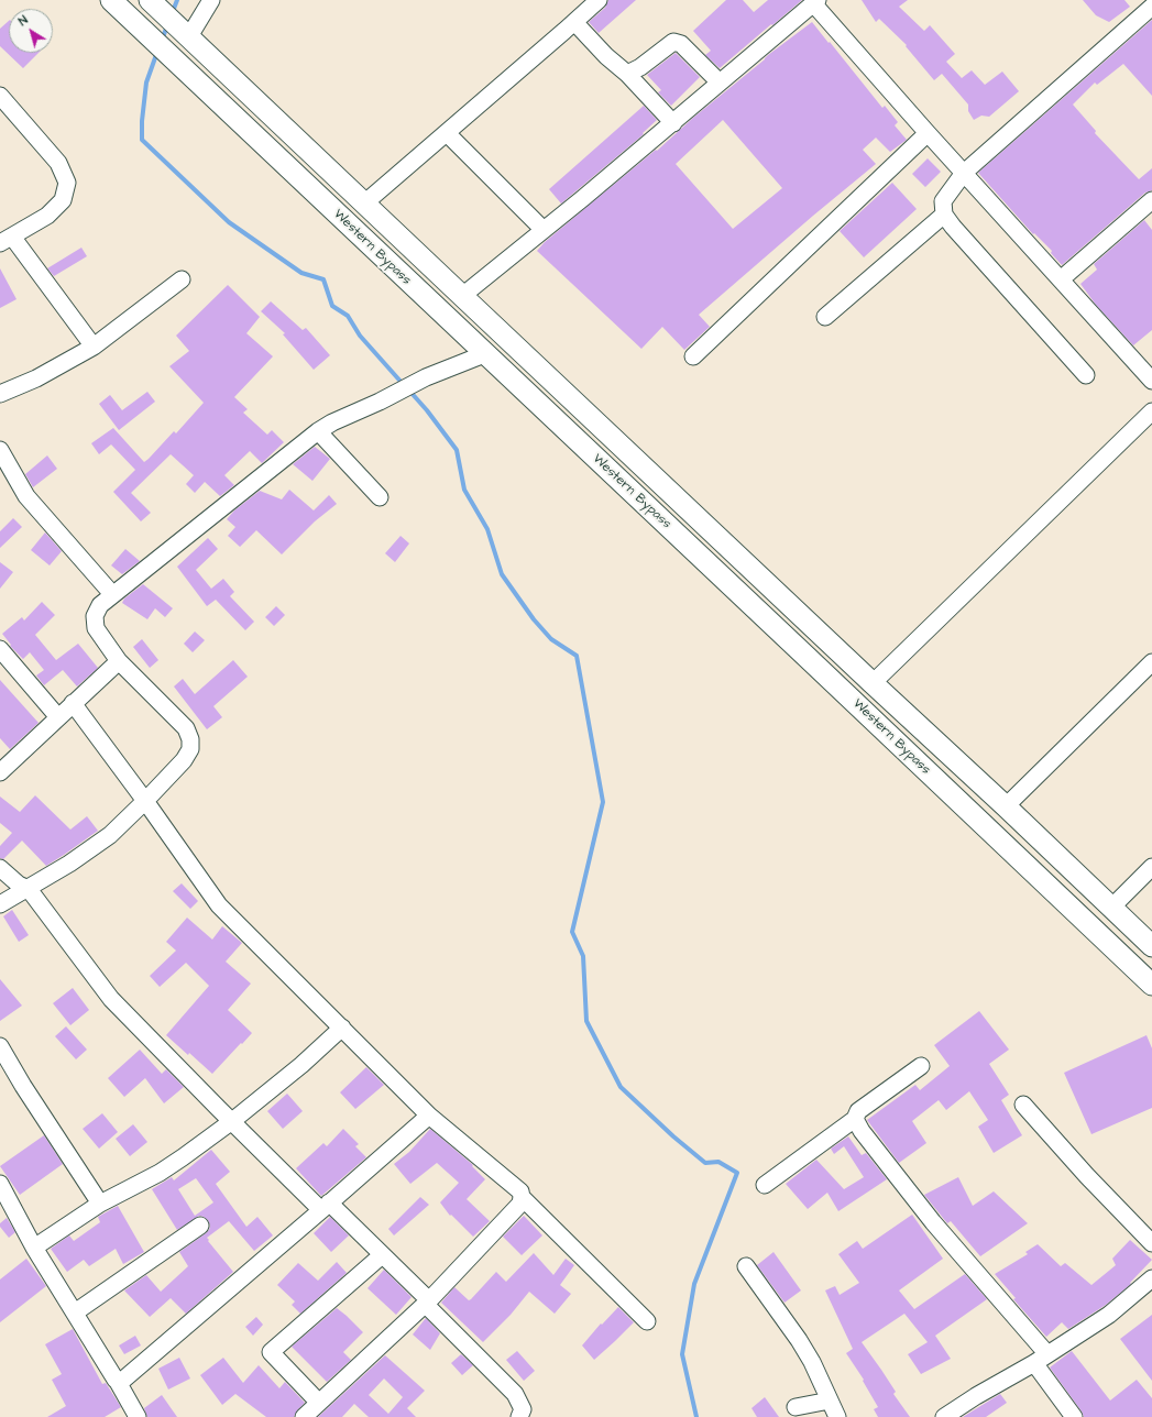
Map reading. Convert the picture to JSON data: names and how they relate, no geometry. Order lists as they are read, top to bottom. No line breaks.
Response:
{"streets":{"main road":["Western Bypass"]},"north":"top left"}
